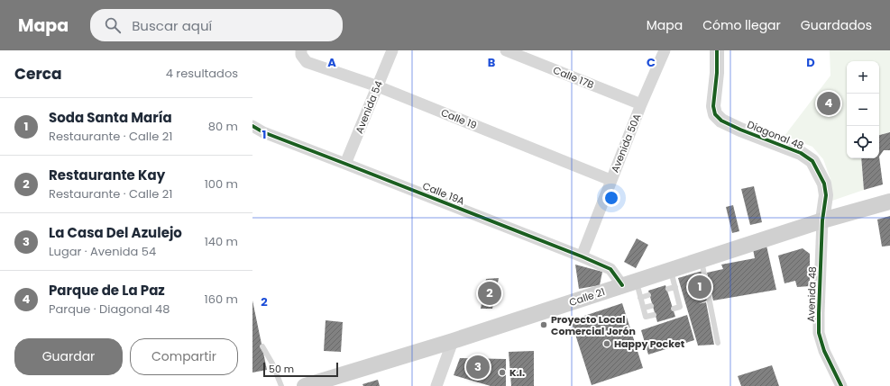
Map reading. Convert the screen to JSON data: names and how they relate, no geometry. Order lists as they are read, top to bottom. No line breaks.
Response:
{"streets":{"main road":["Calle 21"],"street":["Calle 17B","Avenida 54","Calle 19","Diagonal 48","Avenida 50A","Calle 19A","Avenida 48"]},"crossings":[["Calle 17B","Avenida 50A"],["Avenida 54","Calle 19"],["Avenida 54","Calle 19A"],["Calle 19","Avenida 50A"],["Diagonal 48","Avenida 48"],["Diagonal 48","Calle 21"],["Avenida 50A","Calle 19A"],["Calle 19A","Calle 21"],["Avenida 48","Calle 21"]],"places":["Proyecto Local Comercial Jorón","Happy Pocket","K.I."],"scale_bar":"50 m","page":{"header":"Mapa","search":"Buscar aquí","nav":["Mapa","Cómo llegar","Guardados"],"heading":["Cerca","4 resultados"],"map_buttons":["+","−"],"pins":["4","1","2","3"],"list":[{"mark":"1","name":"Soda Santa María","note":"Restaurante · Calle 21","value":"80 m"},{"mark":"2","name":"Restaurante Kay","note":"Restaurante · Calle 21","value":"100 m"},{"mark":"3","name":"La Casa Del Azulejo","note":"Lugar · Avenida 54","value":"140 m"},{"mark":"4","name":"Parque de La Paz","note":"Parque · Diagonal 48","value":"160 m"}],"buttons":["Guardar","Compartir"],"scale":"50 m"},"grid":{"columns":["A","B","C","D"],"rows":["1","2"]}}
